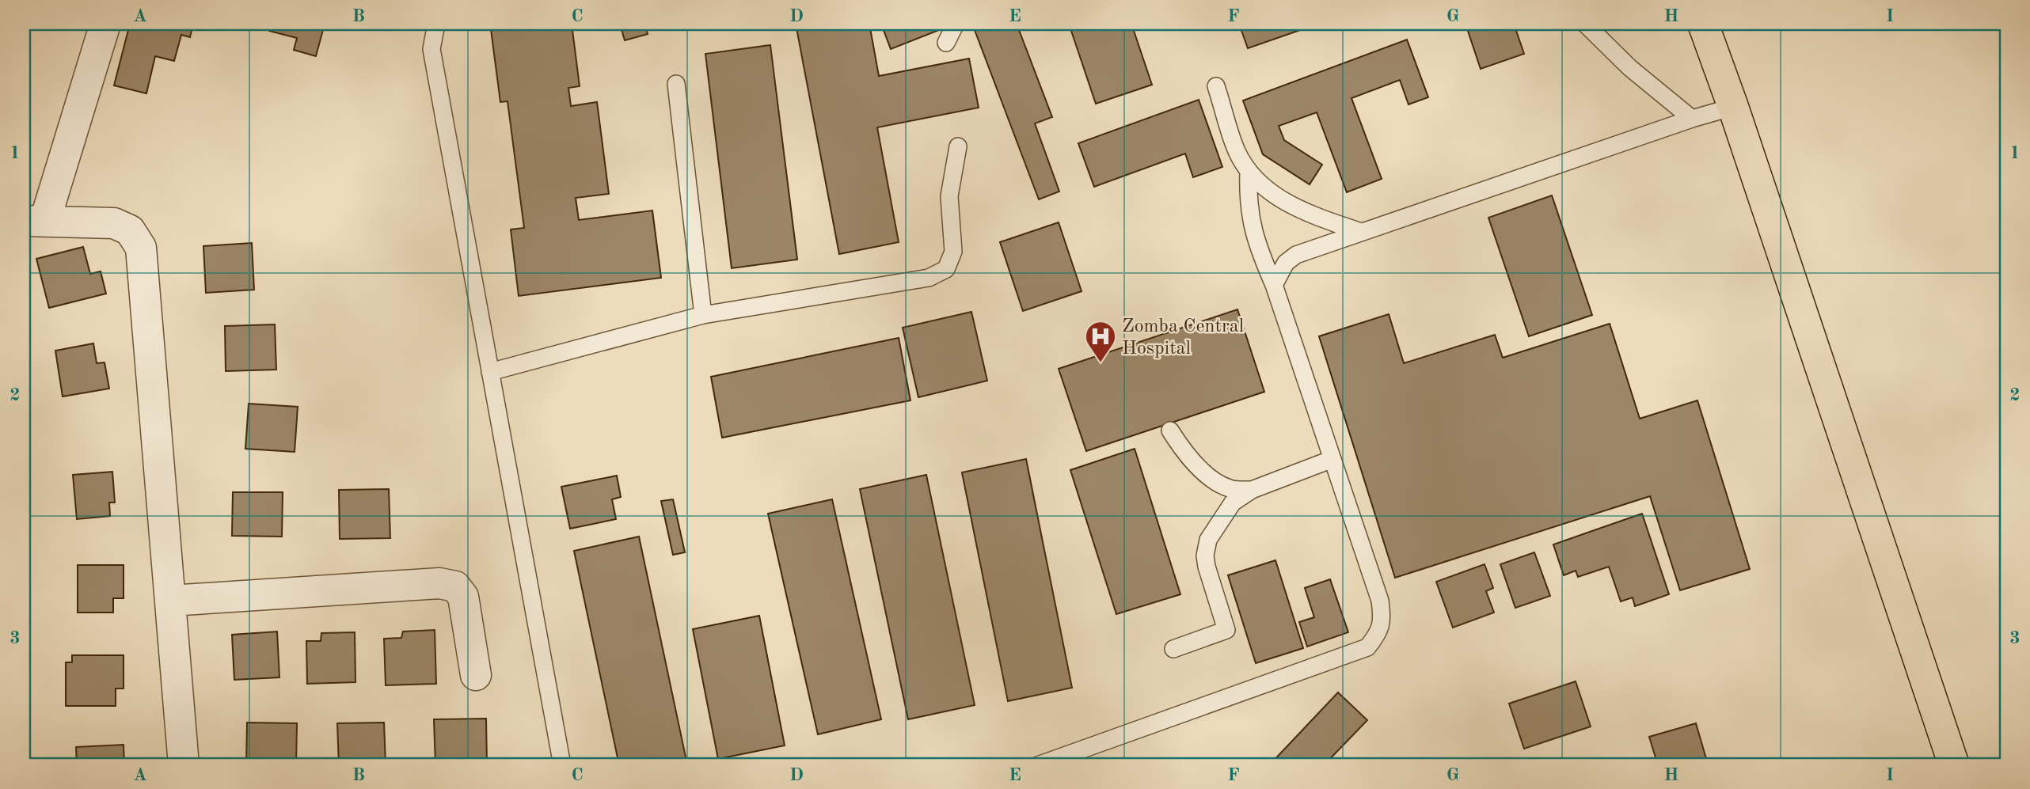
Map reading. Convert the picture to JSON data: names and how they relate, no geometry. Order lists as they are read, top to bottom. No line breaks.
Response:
{"places":{"hospital":["Zomba Central Hospital"]},"grid":{"columns":["A","B","C","D","E","F","G","H","I"],"rows":["1","2","3"]}}
